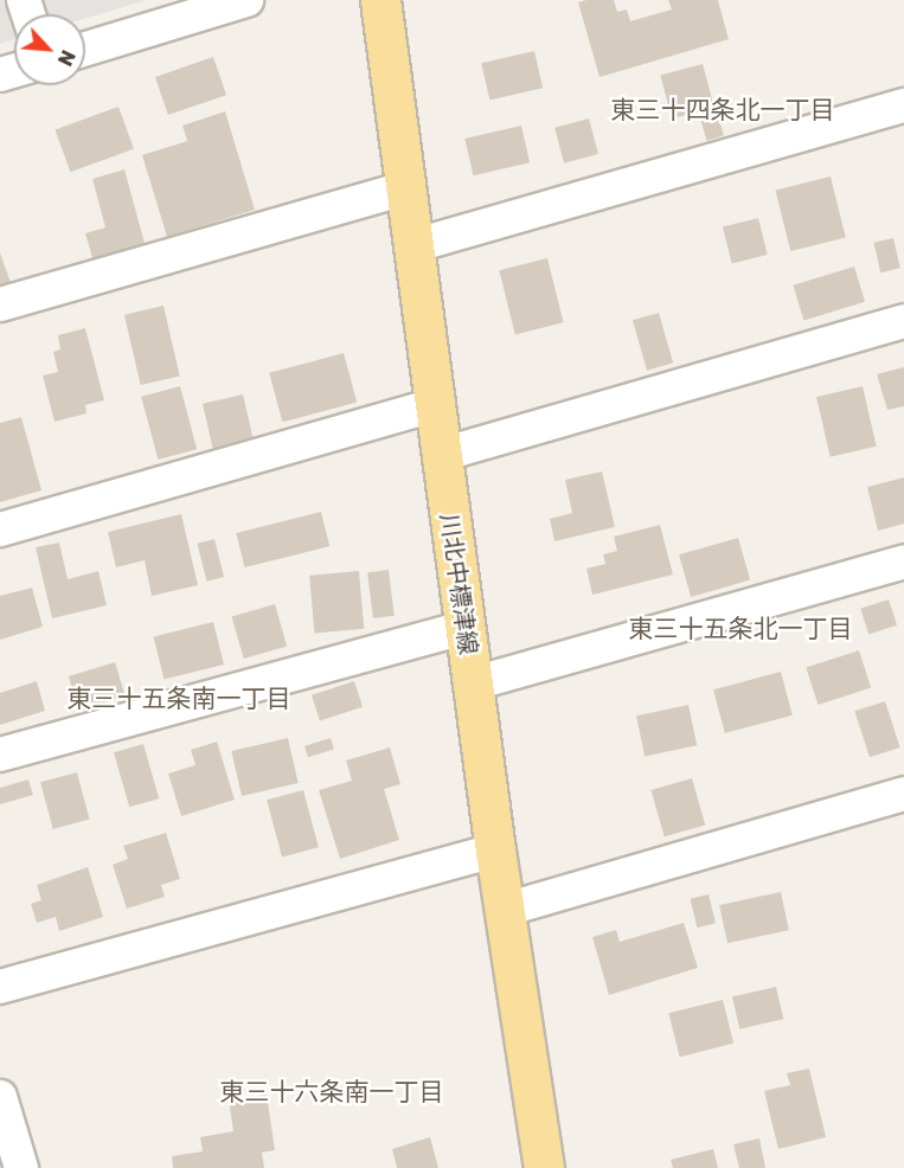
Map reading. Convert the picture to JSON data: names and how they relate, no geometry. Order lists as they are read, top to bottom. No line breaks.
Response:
{"streets":{"main road":["川北中標津線"]},"districts":["東三十四条北一丁目","東三十五条北一丁目","東三十五条南一丁目","東三十六条南一丁目"],"north":"bottom right"}
